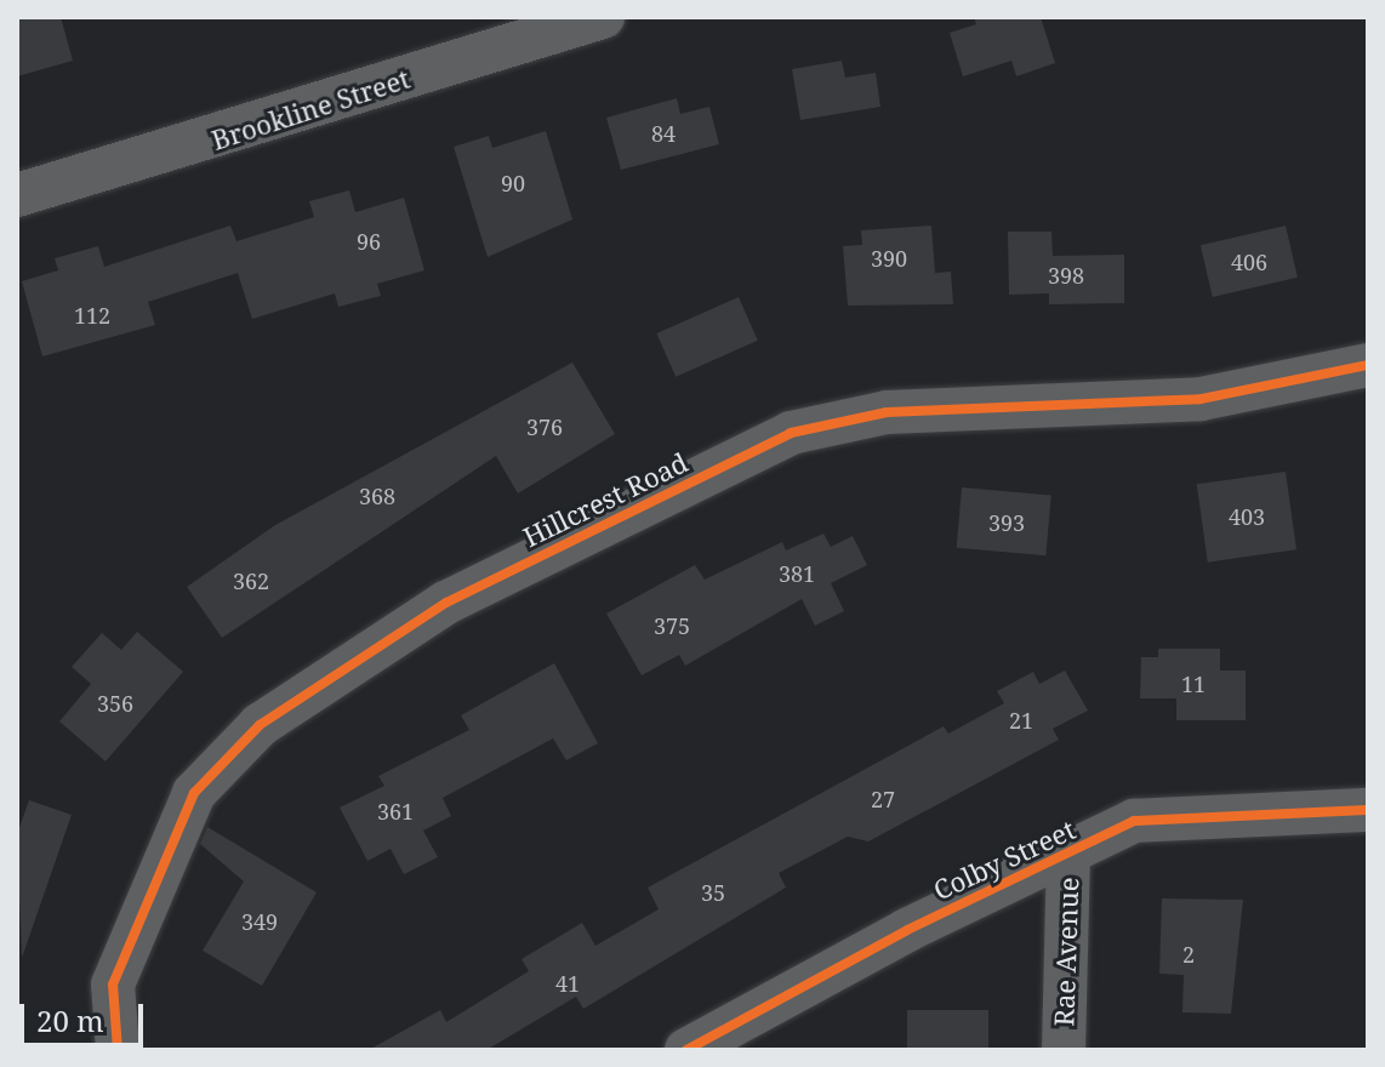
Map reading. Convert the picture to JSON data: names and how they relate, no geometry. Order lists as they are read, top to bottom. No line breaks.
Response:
{"streets":{"street":["Brookline Street","Hillcrest Road","Colby Street","Rae Avenue"]},"crossings":[["Colby Street","Rae Avenue"]],"house_numbers":["84","90","96","390","406","398","112","376","368","403","393","381","362","375","11","356","21","27","361","35","349","2","41"],"scale_bar":"20 m"}
